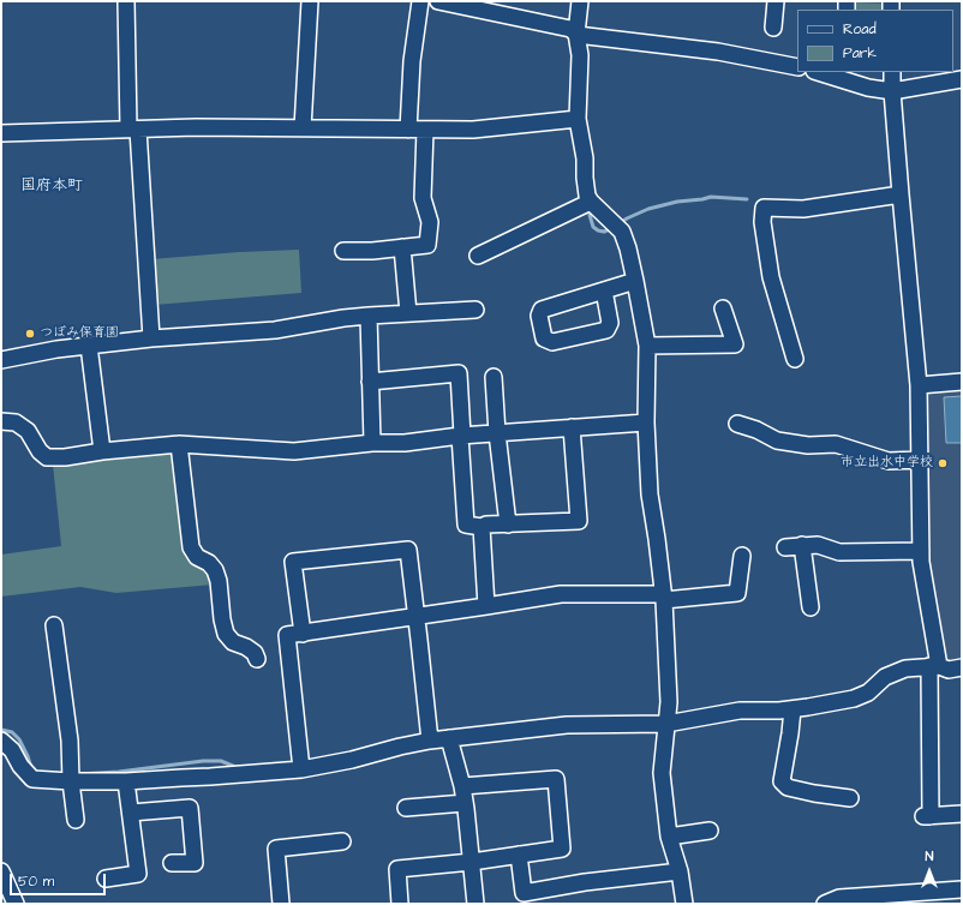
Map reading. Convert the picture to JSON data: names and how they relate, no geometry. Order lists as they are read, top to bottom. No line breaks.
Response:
{"districts":["国府本町"],"places":["つぼみ保育園","市立出水中学校"],"legend":["Road","Park"],"scale_bar":"50 m","north":"top"}
